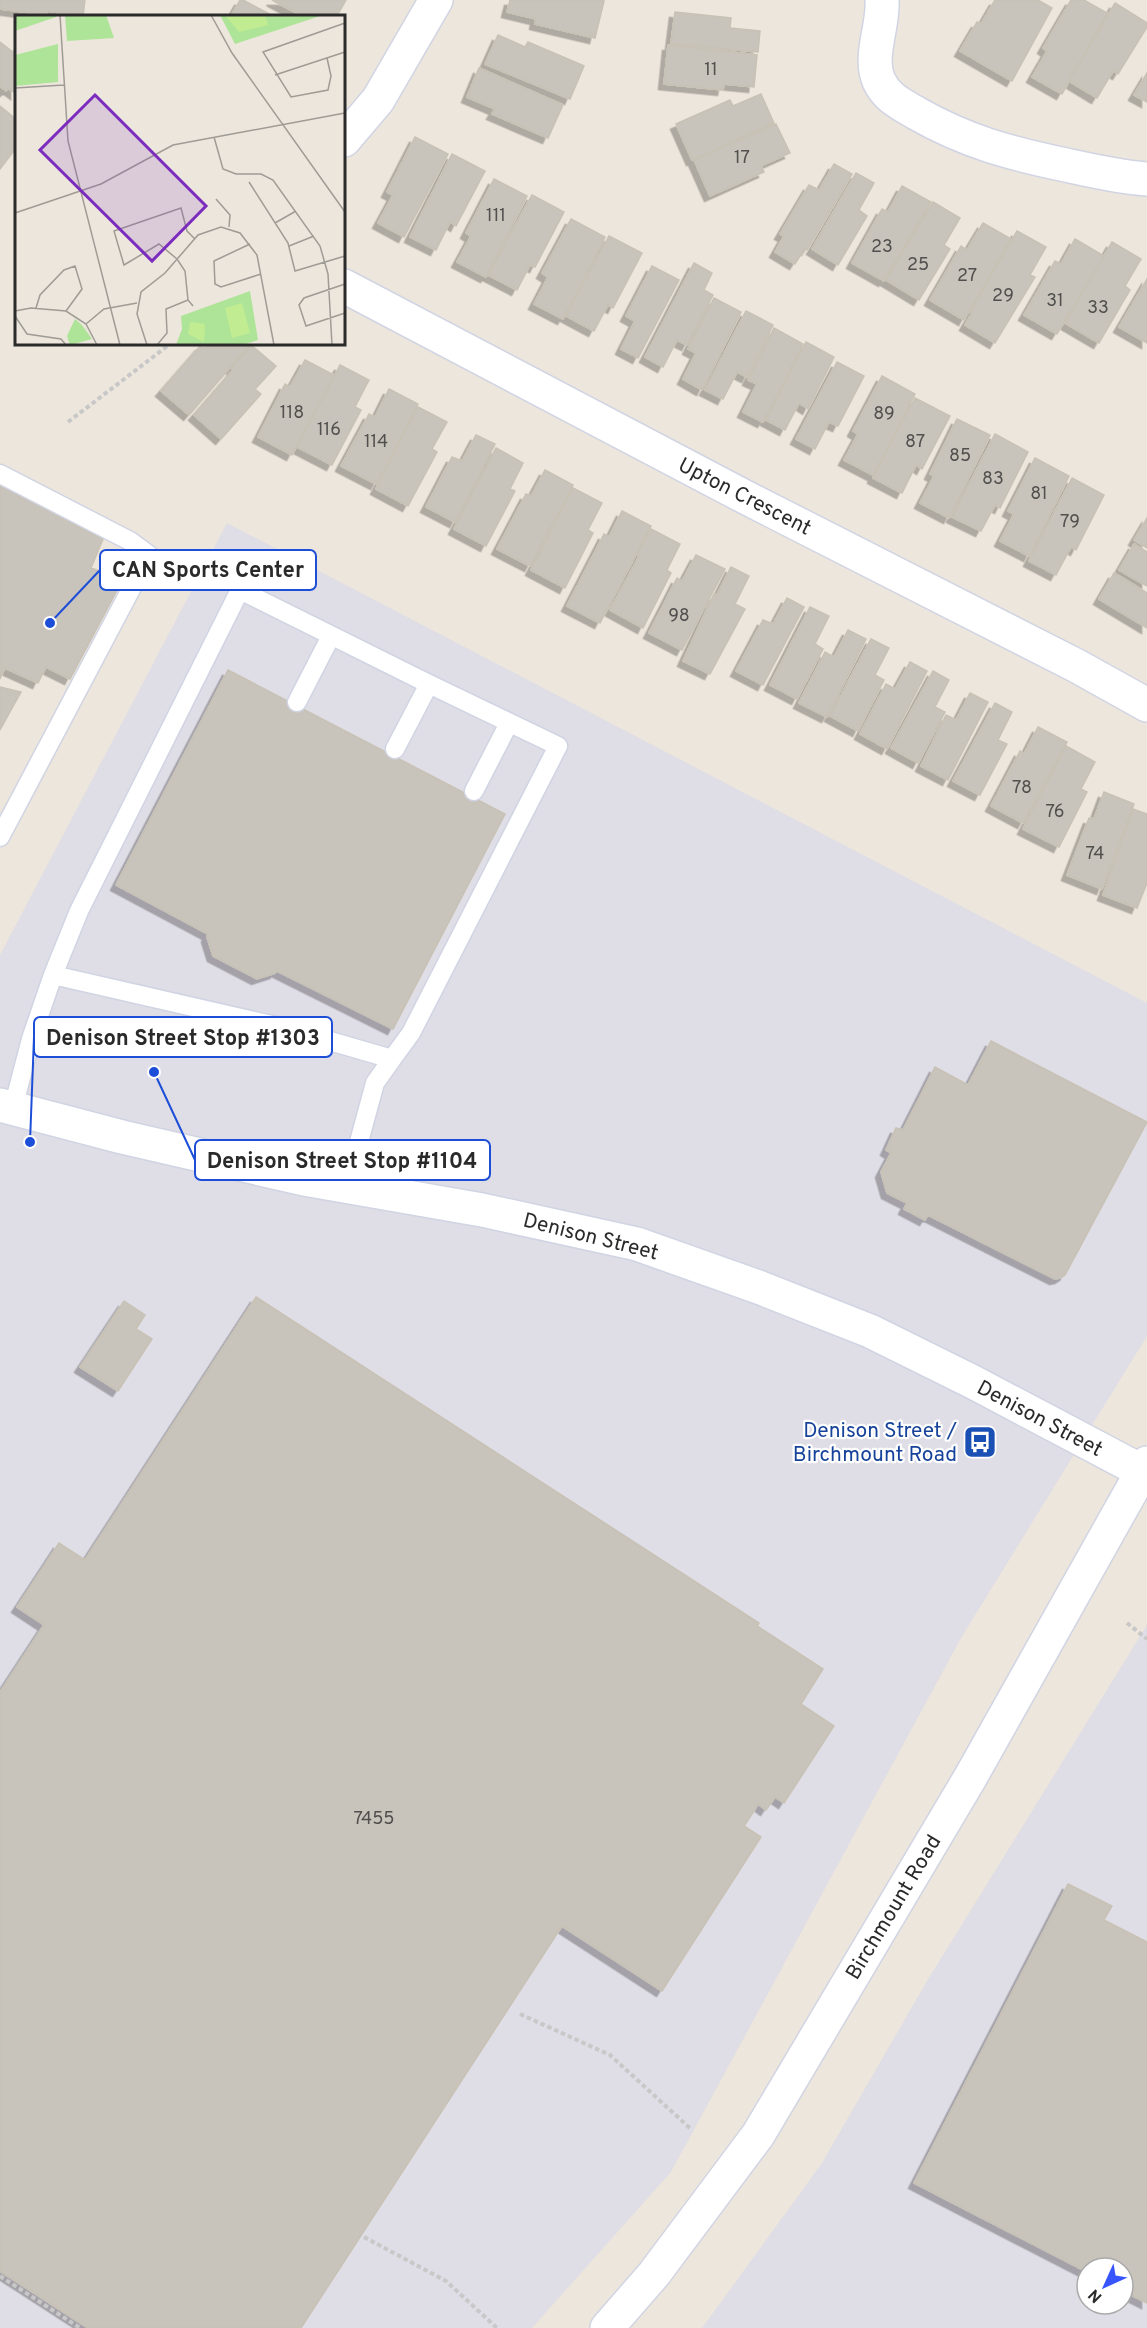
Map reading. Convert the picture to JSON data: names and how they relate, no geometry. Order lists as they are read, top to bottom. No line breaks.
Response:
{"streets":{"main road":["Upton Crescent","Denison Street","Birchmount Road"]},"crossings":[["Denison Street","Birchmount Road"]],"places":{"other":["CAN Sports Center","Denison Street Stop #1104","Denison Street Stop #1303"],"bus stop":["Denison Street / Birchmount Road"]},"house_numbers":["11","17","111","23","25","27","29","31","33","118","89","116","114","87","85","83","81","79","98","78","76","74","7455"],"north":"bottom left"}
